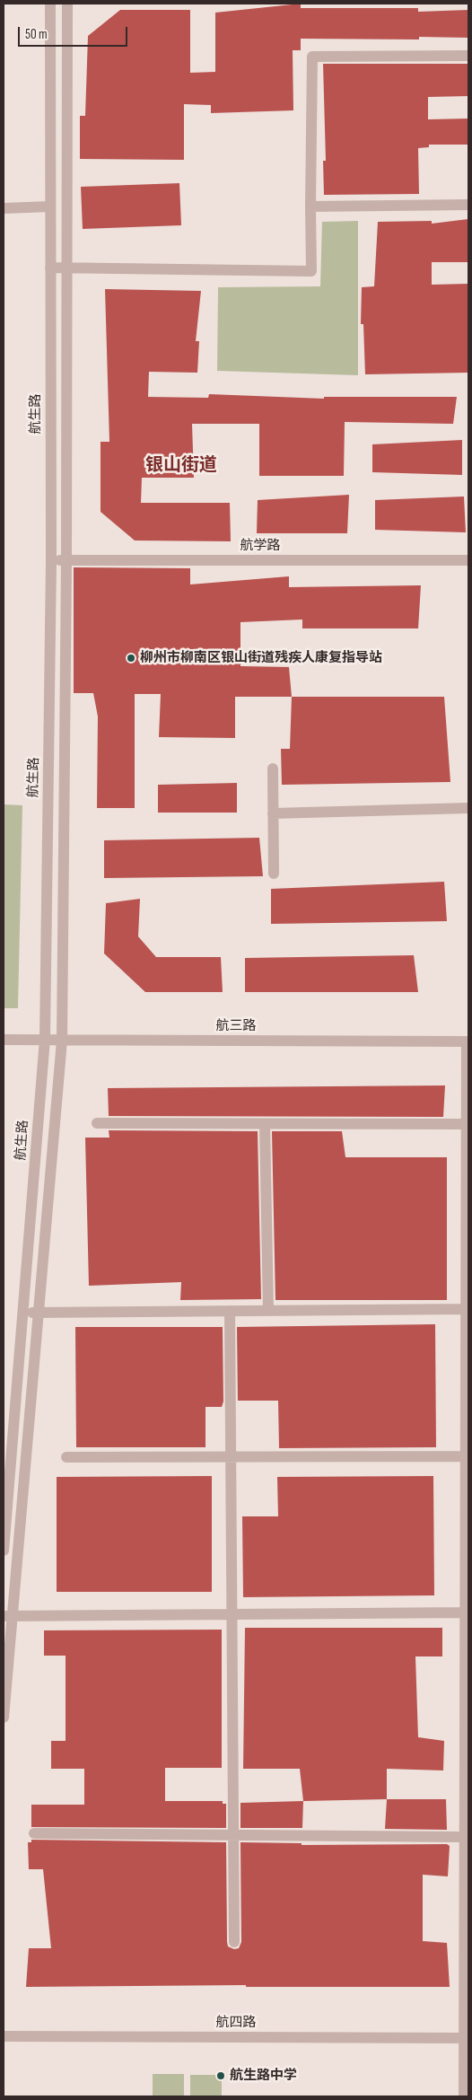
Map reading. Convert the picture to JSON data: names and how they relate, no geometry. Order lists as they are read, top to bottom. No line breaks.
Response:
{"streets":{"street":["航生路","航学路","航三路","航四路"]},"crossings":[["航生路","航学路"],["航生路","航三路"]],"districts":["银山街道"],"places":["柳州市柳南区银山街道残疾人康复指导站","航生路中学"],"scale_bar":"50 m"}
